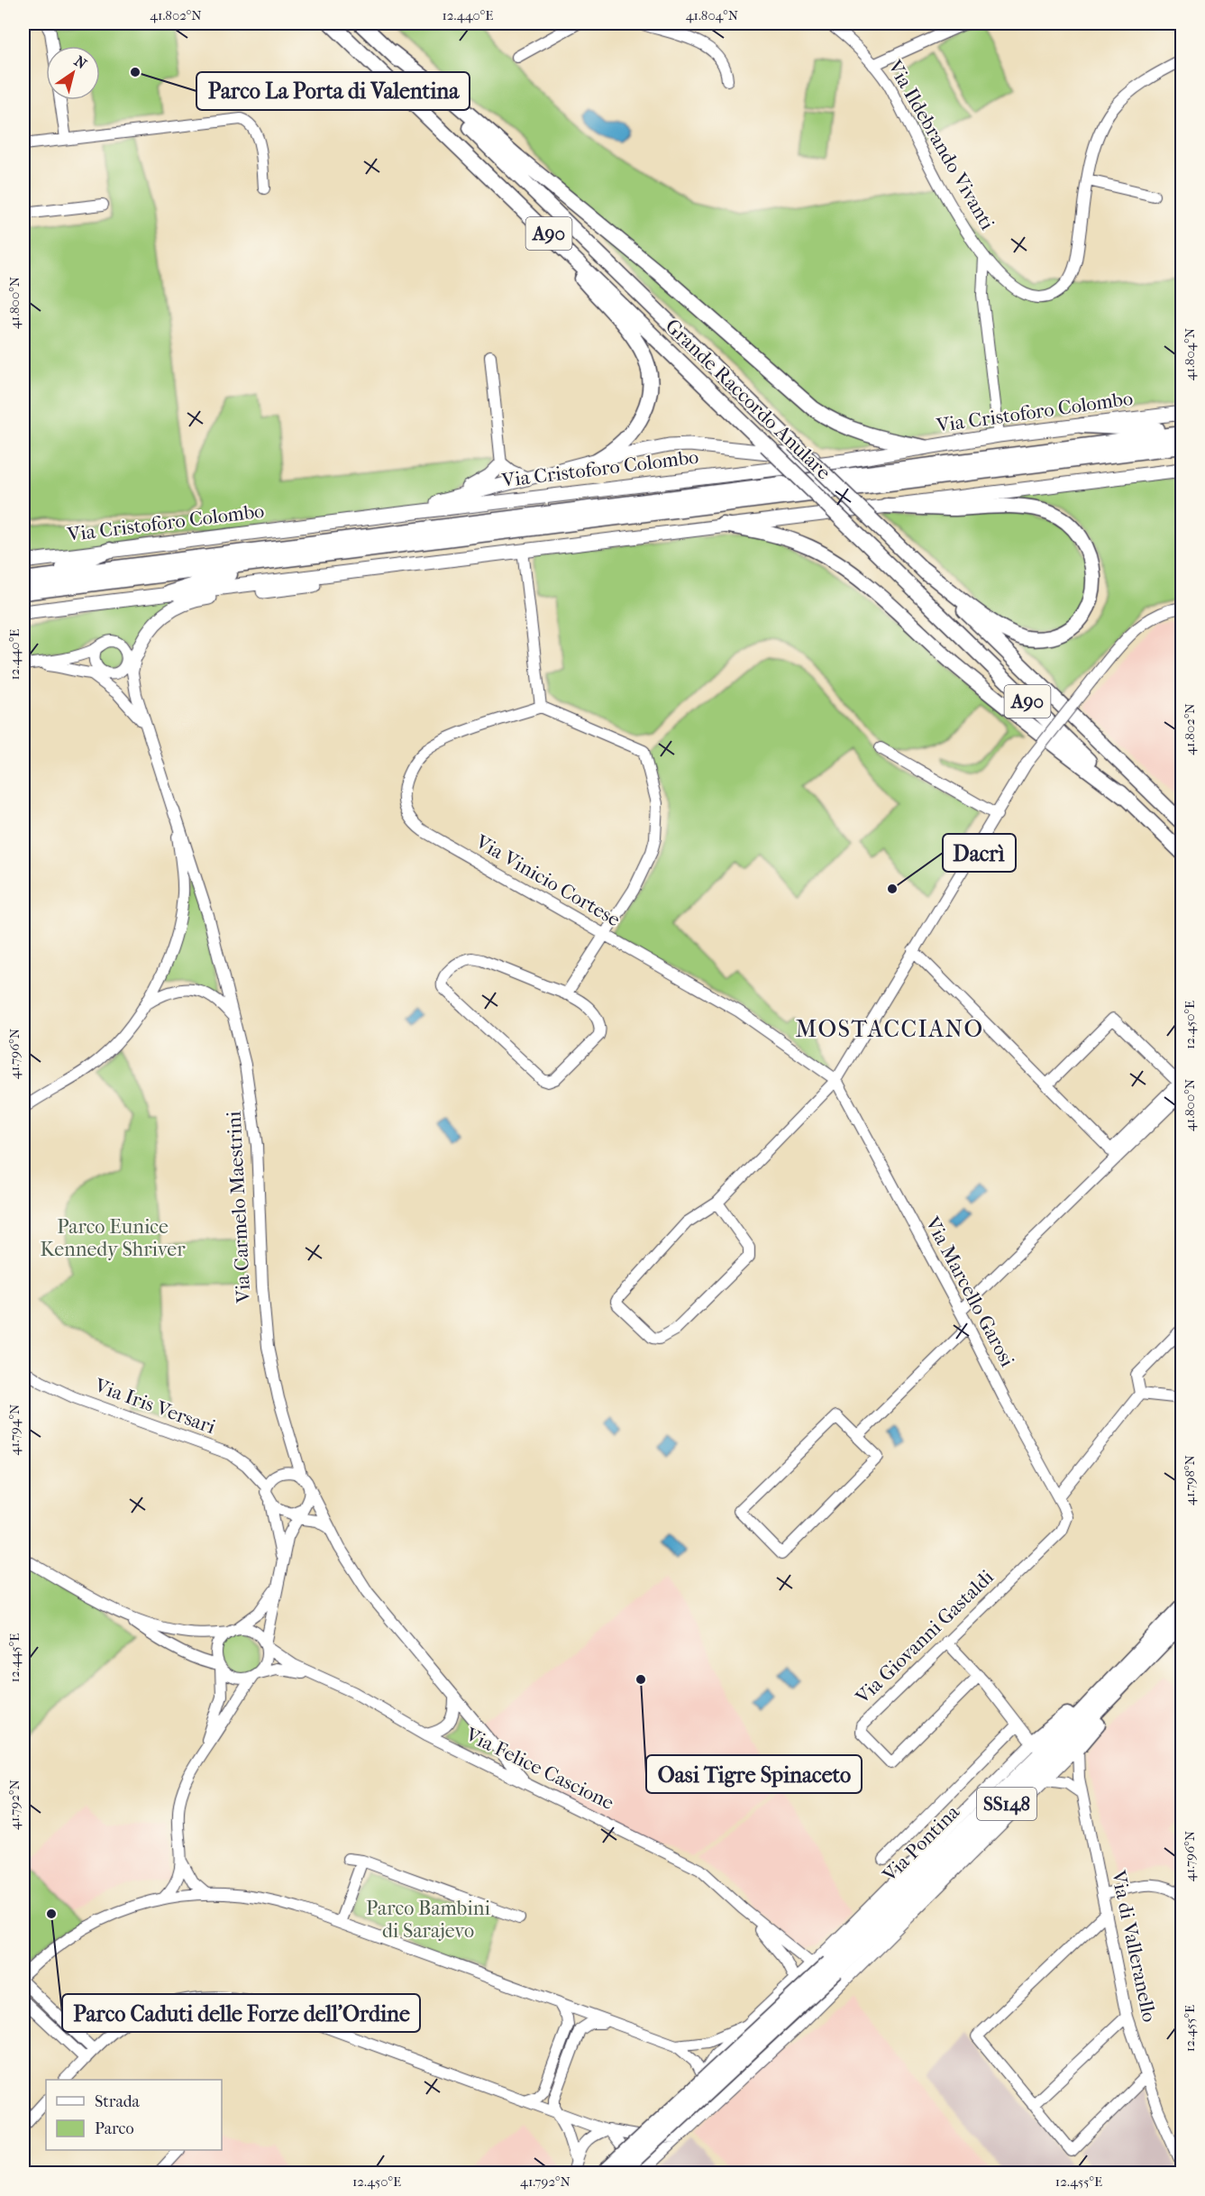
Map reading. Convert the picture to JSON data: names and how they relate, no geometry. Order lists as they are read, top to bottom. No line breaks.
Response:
{"streets":{"highway":["A90","Grande Raccordo Anulare","Via Cristoforo Colombo","SS148","Via Pontina"],"street":["Via Ildebrando Vivanti","Via Vinicio Cortese","Via Carmelo Maestrini","Via Marcello Garosi","Via Iris Versari","Via Giovanni Gastaldi","Via Felice Cascione","Via di Valleranello"]},"crossings":[["Via Vinicio Cortese","Via Marcello Garosi"],["Via Carmelo Maestrini","Via Iris Versari"],["Via Marcello Garosi","Via Giovanni Gastaldi"],["Via Felice Cascione","Via Pontina"]],"districts":["MOSTACCIANO"],"parks":["Parco Eunice Kennedy Shriver","Parco Bambini di Sarajevo"],"places":["Parco La Porta di Valentina","Dacrì","Oasi Tigre Spinaceto","Parco Caduti delle Forze dell’Ordine"],"legend":["Strada","Parco"],"north":"top right","coordinates":["41.802°N","12.440°E","41.804°N","41.800°N","12.450°E","41.796°N","41.794°N","41.798°N","12.445°E","41.792°N","12.455°E"]}
